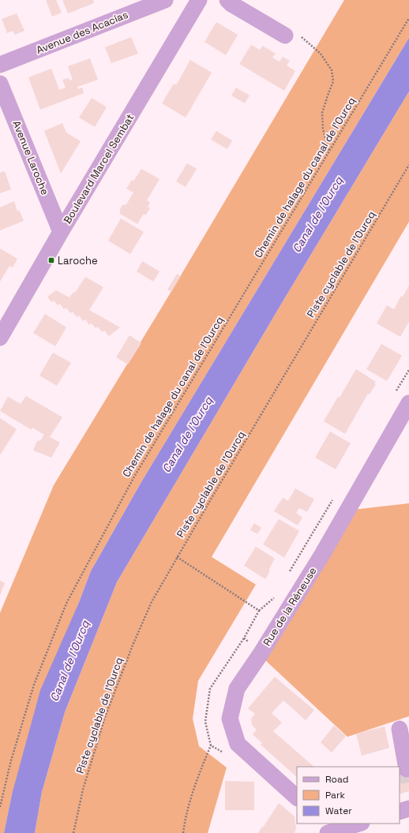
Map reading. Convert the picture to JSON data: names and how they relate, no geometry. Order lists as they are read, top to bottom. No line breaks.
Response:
{"streets":{"street":["Avenue des Acacias","Avenue Laroche","Boulevard Marcel Sembat","Rue de la Réneuse"],"path":["Chemin de halage du canal de l'Ourcq","Piste cyclable de l'Ourcq"]},"crossings":[["Avenue Laroche","Boulevard Marcel Sembat"]],"water":["Canal de l'Ourcq"],"places":{"transit":["Laroche"]},"legend":["Road","Park","Water"]}
